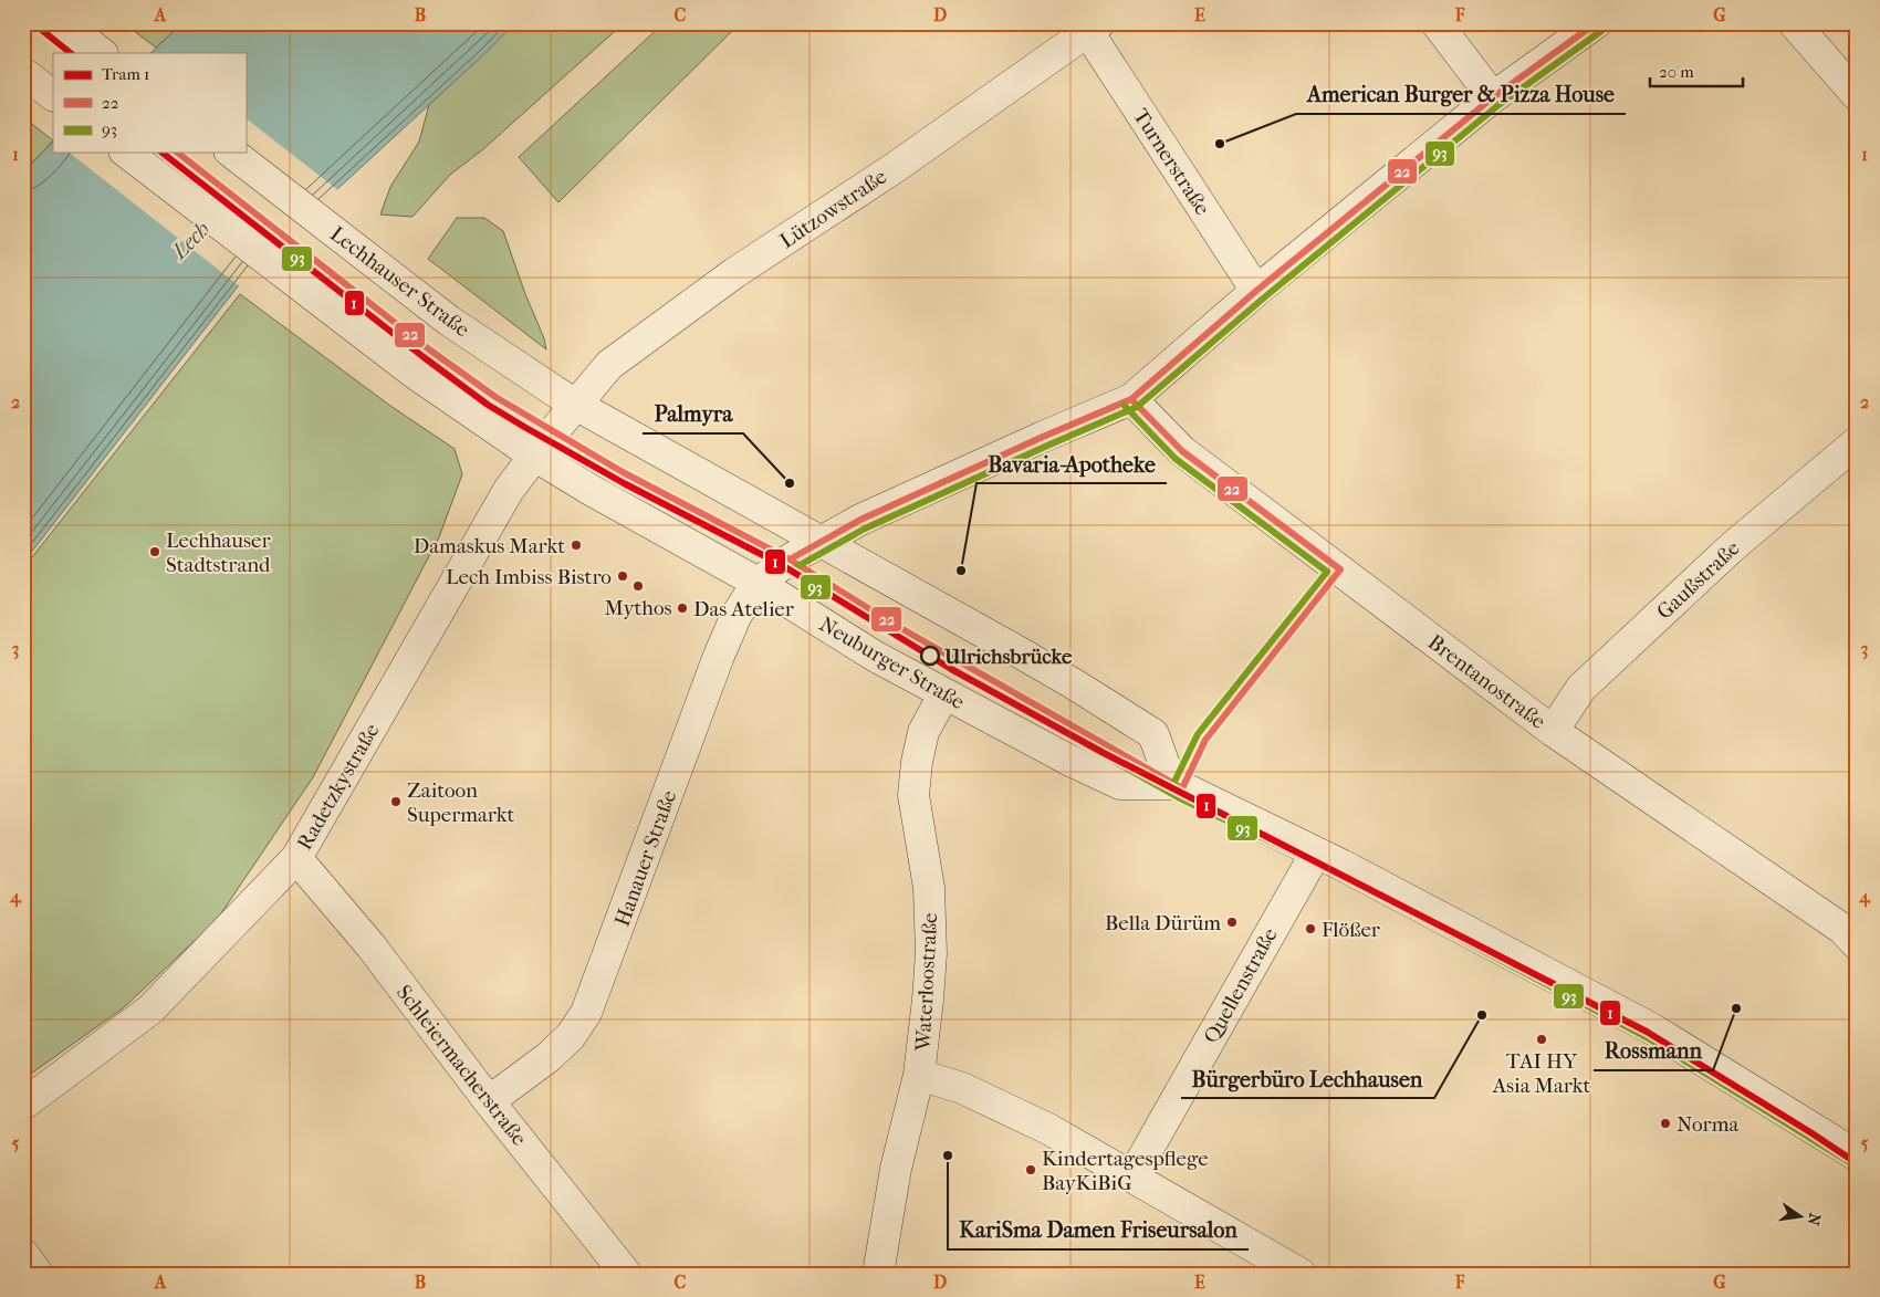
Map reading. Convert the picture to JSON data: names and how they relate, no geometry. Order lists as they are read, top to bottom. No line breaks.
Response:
{"streets":{"street":["Turnerstraße","Lützowstraße","Lechhauser Straße","Gaußstraße","Neuburger Straße","Brentanostraße","Radetzkystraße","Hanauer Straße","Waterloostraße","Quellenstraße","Schleiermacherstraße"]},"crossings":[["Turnerstraße","Lützowstraße"],["Turnerstraße","Hanauer Straße"],["Lützowstraße","Lechhauser Straße"],["Lützowstraße","Radetzkystraße"],["Lechhauser Straße","Radetzkystraße"],["Gaußstraße","Brentanostraße"],["Neuburger Straße","Radetzkystraße"],["Neuburger Straße","Hanauer Straße"],["Neuburger Straße","Waterloostraße"],["Neuburger Straße","Quellenstraße"],["Brentanostraße","Hanauer Straße"],["Radetzkystraße","Schleiermacherstraße"],["Hanauer Straße","Schleiermacherstraße"]],"water":["Lech"],"places":["American Burger & Pizza House","Palmyra","Damaskus Markt","Lechhauser Stadtstrand","Bavaria-Apotheke","Lech Imbiss Bistro","Mythos","Das Atelier","Ulrichsbrücke","Zaitoon Supermarkt","Bella Dürüm","Flößer","Rossmann","Bürgerbüro Lechhausen","TAI HY Asia Markt","Norma","KariSma Damen Friseursalon","Kindertagespflege BayKiBiG"],"lines":["tram line 1","transit line 22","transit line 93"],"legend":["Tram 1","22","93"],"scale_bar":"20 m","north":"right","grid":{"columns":["A","B","C","D","E","F","G"],"rows":["1","2","3","4","5"]}}
